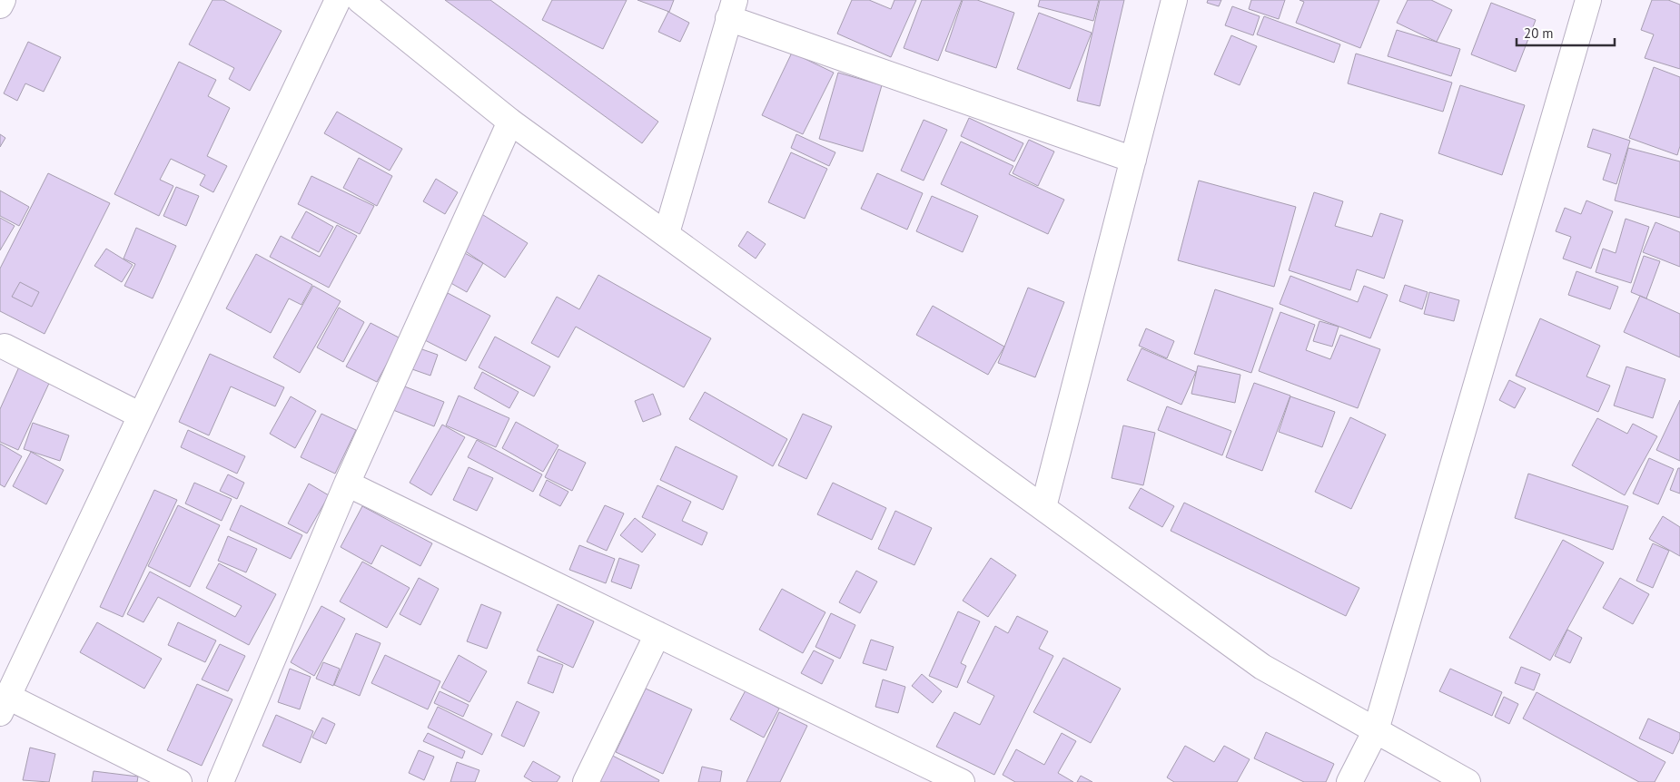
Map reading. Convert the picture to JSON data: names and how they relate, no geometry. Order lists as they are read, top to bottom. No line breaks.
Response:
{"scale_bar":"20 m"}
